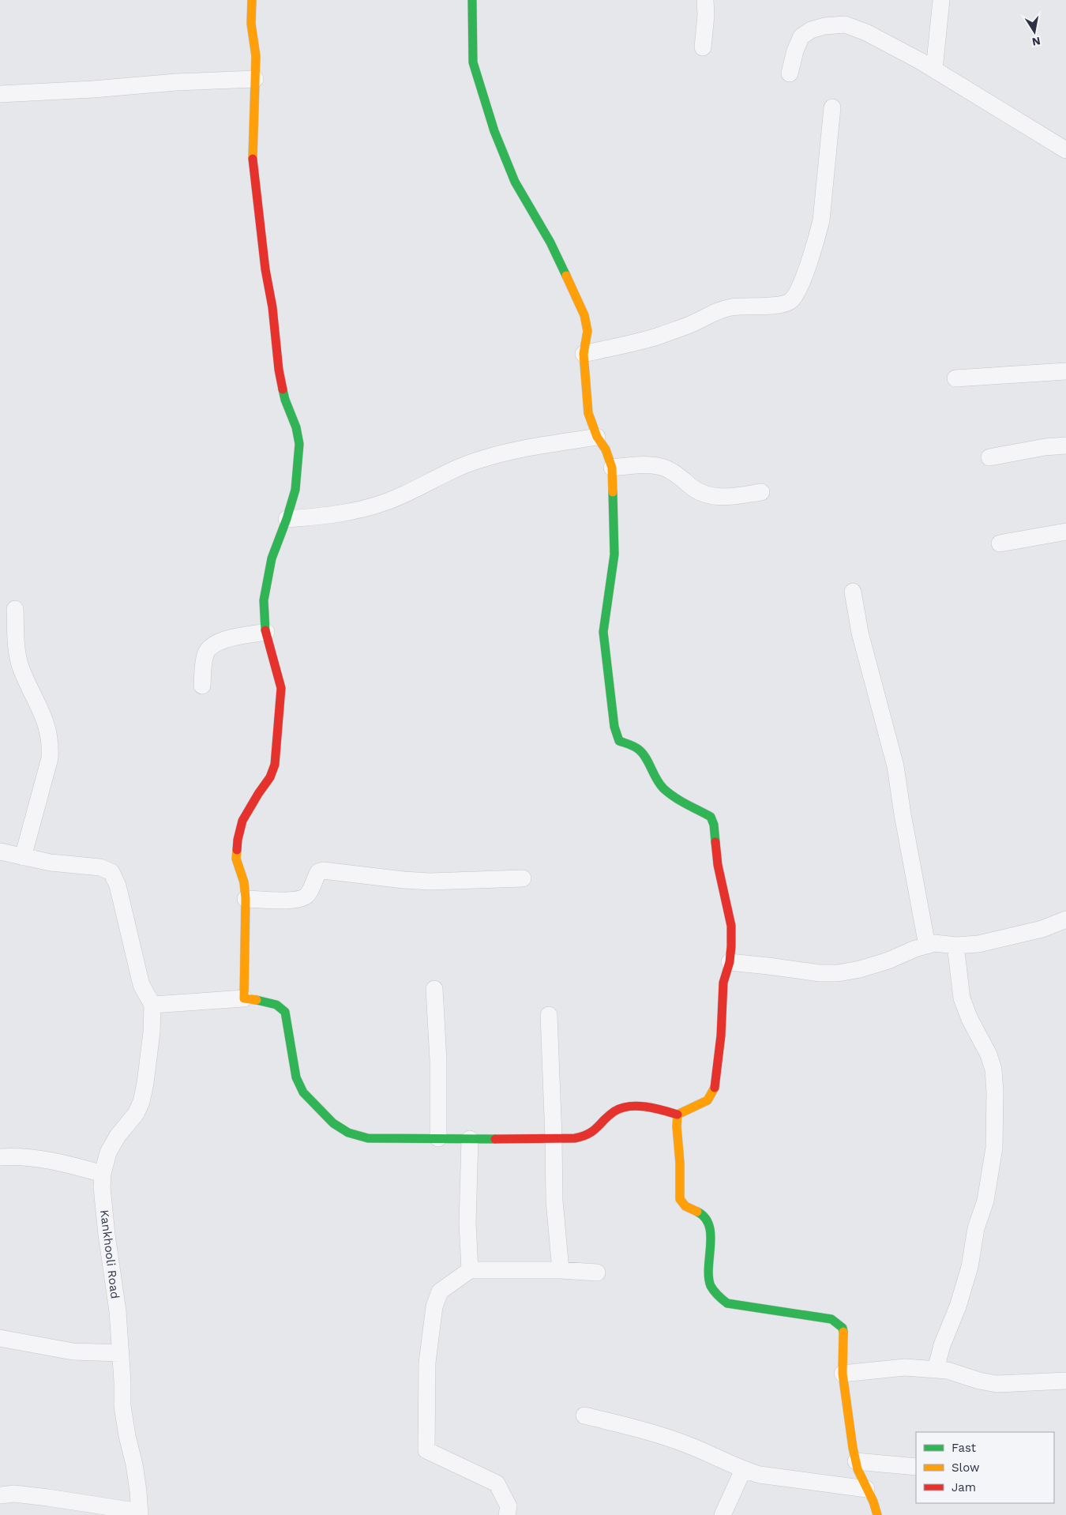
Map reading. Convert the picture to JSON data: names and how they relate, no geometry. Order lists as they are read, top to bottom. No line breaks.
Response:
{"streets":{"street":["Kankhooli Road"]},"legend":["Fast","Slow","Jam"],"north":"bottom"}
